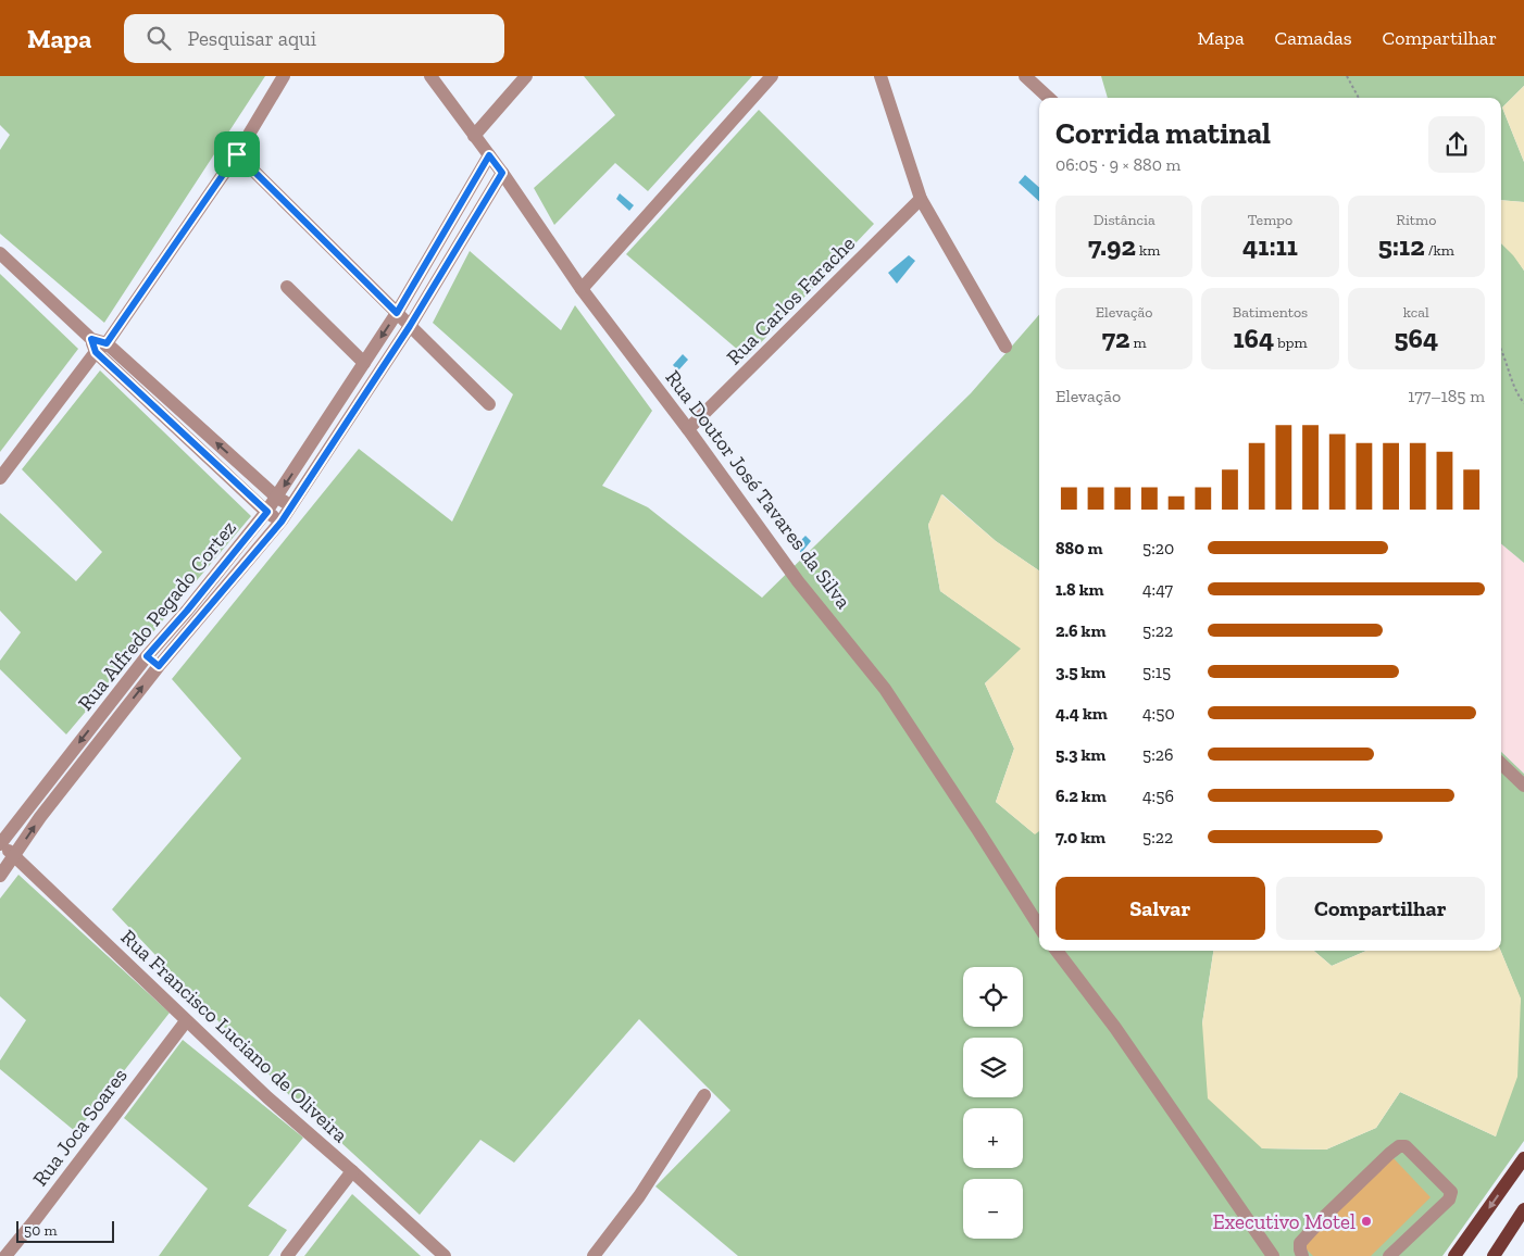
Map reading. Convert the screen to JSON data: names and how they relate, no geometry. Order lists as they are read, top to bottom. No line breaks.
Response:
{"streets":{"street":["Rua Carlos Farache","Rua Doutor José Tavares da Silva","Rua Alfredo Pegado Cortez","Rua Francisco Luciano de Oliveira","Rua Joca Soares"]},"crossings":[["Rua Carlos Farache","Rua Doutor José Tavares da Silva"],["Rua Doutor José Tavares da Silva","Rua Alfredo Pegado Cortez"],["Rua Alfredo Pegado Cortez","Rua Francisco Luciano de Oliveira"],["Rua Francisco Luciano de Oliveira","Rua Joca Soares"]],"places":["Executivo Motel"],"scale_bar":"50 m","page":{"header":"Mapa","search":"Pesquisar aqui","nav":["Mapa","Camadas","Compartilhar"],"heading":["Corrida matinal","06:05 · 9 × 880 m"],"stats":[["Distância","7.92 km"],["Tempo","41:11"],["Ritmo","5:12 /km"],["Elevação","72 m"],["Batimentos","164 bpm"],["kcal","564"]],"chart":["Elevação","177–185 m"],"list":[{"name":"880 m","note":"5:20"},{"name":"1.8 km","note":"4:47"},{"name":"2.6 km","note":"5:22"},{"name":"3.5 km","note":"5:15"},{"name":"4.4 km","note":"4:50"},{"name":"5.3 km","note":"5:26"},{"name":"6.2 km","note":"4:56"},{"name":"7.0 km","note":"5:22"}],"buttons":["Salvar","Compartilhar"],"map_buttons":["+","−"],"scale":"50 m"}}
